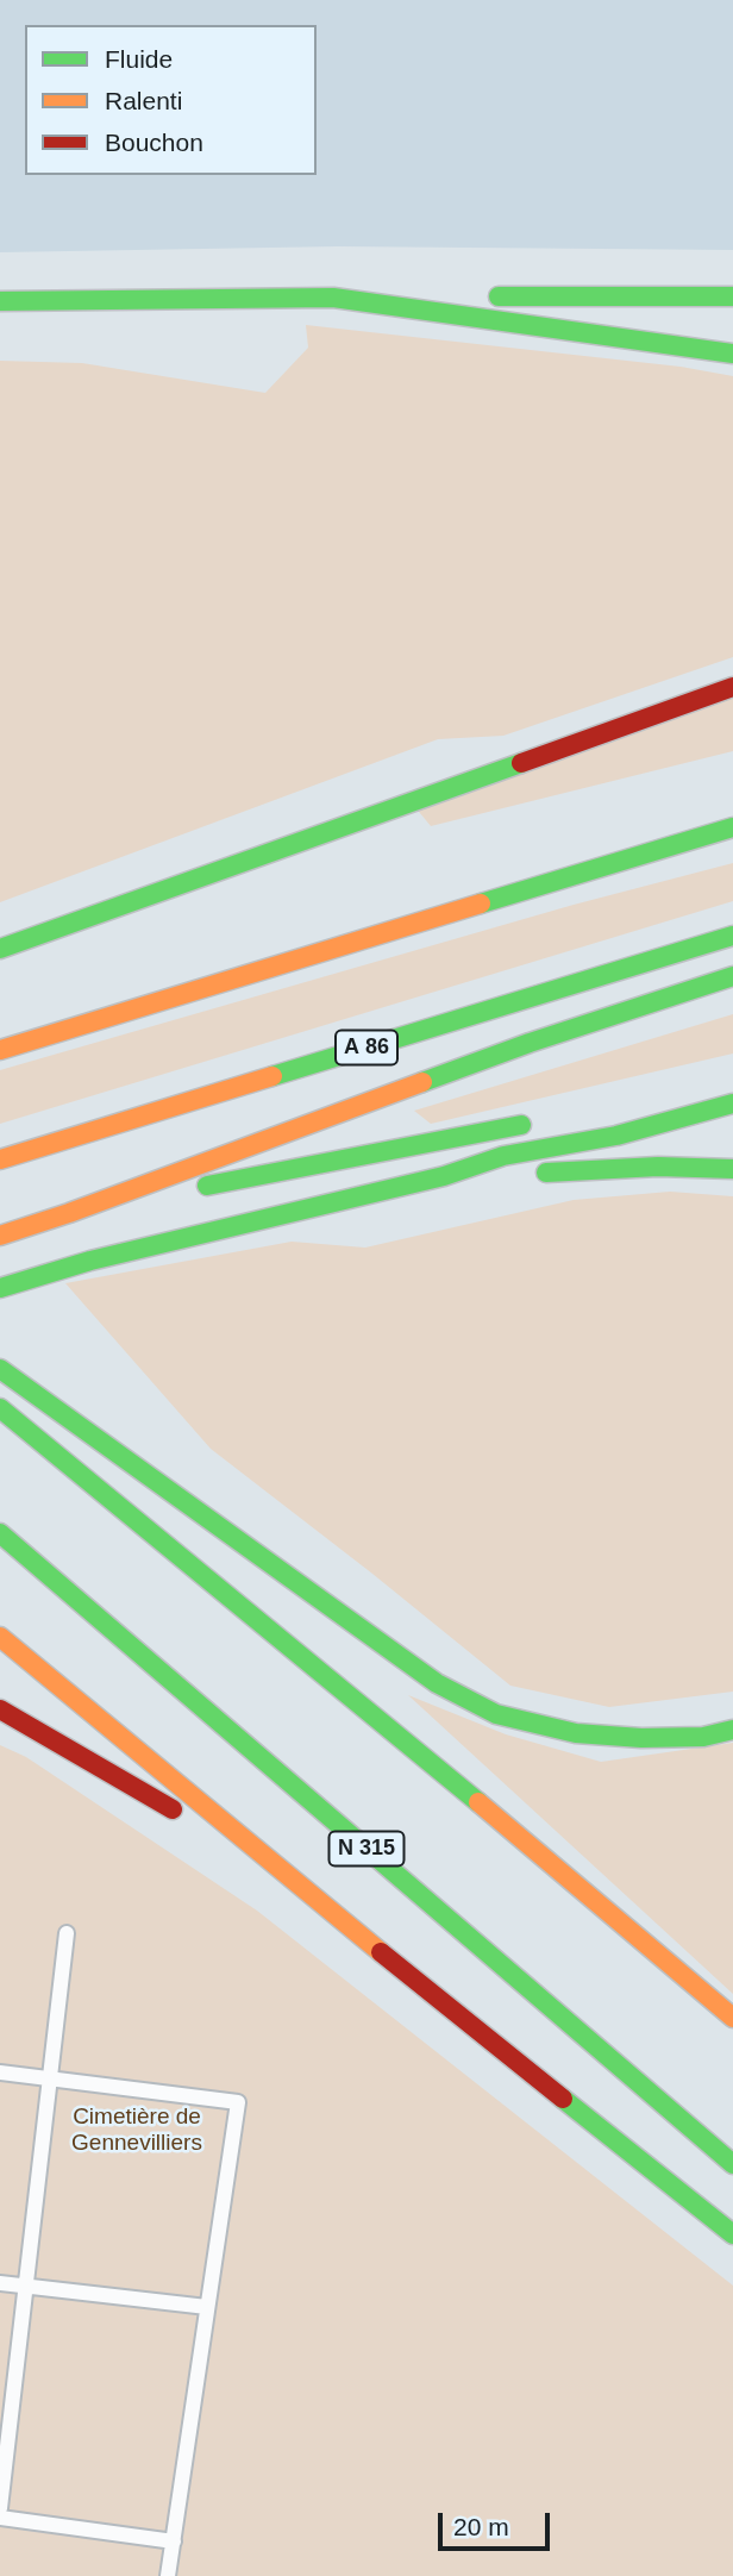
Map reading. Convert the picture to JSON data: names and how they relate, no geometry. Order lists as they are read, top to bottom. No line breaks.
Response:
{"streets":{"highway":["A 86","N 315"]},"parks":["Cimetière de Gennevilliers"],"legend":["Fluide","Ralenti","Bouchon"],"scale_bar":"20 m"}
